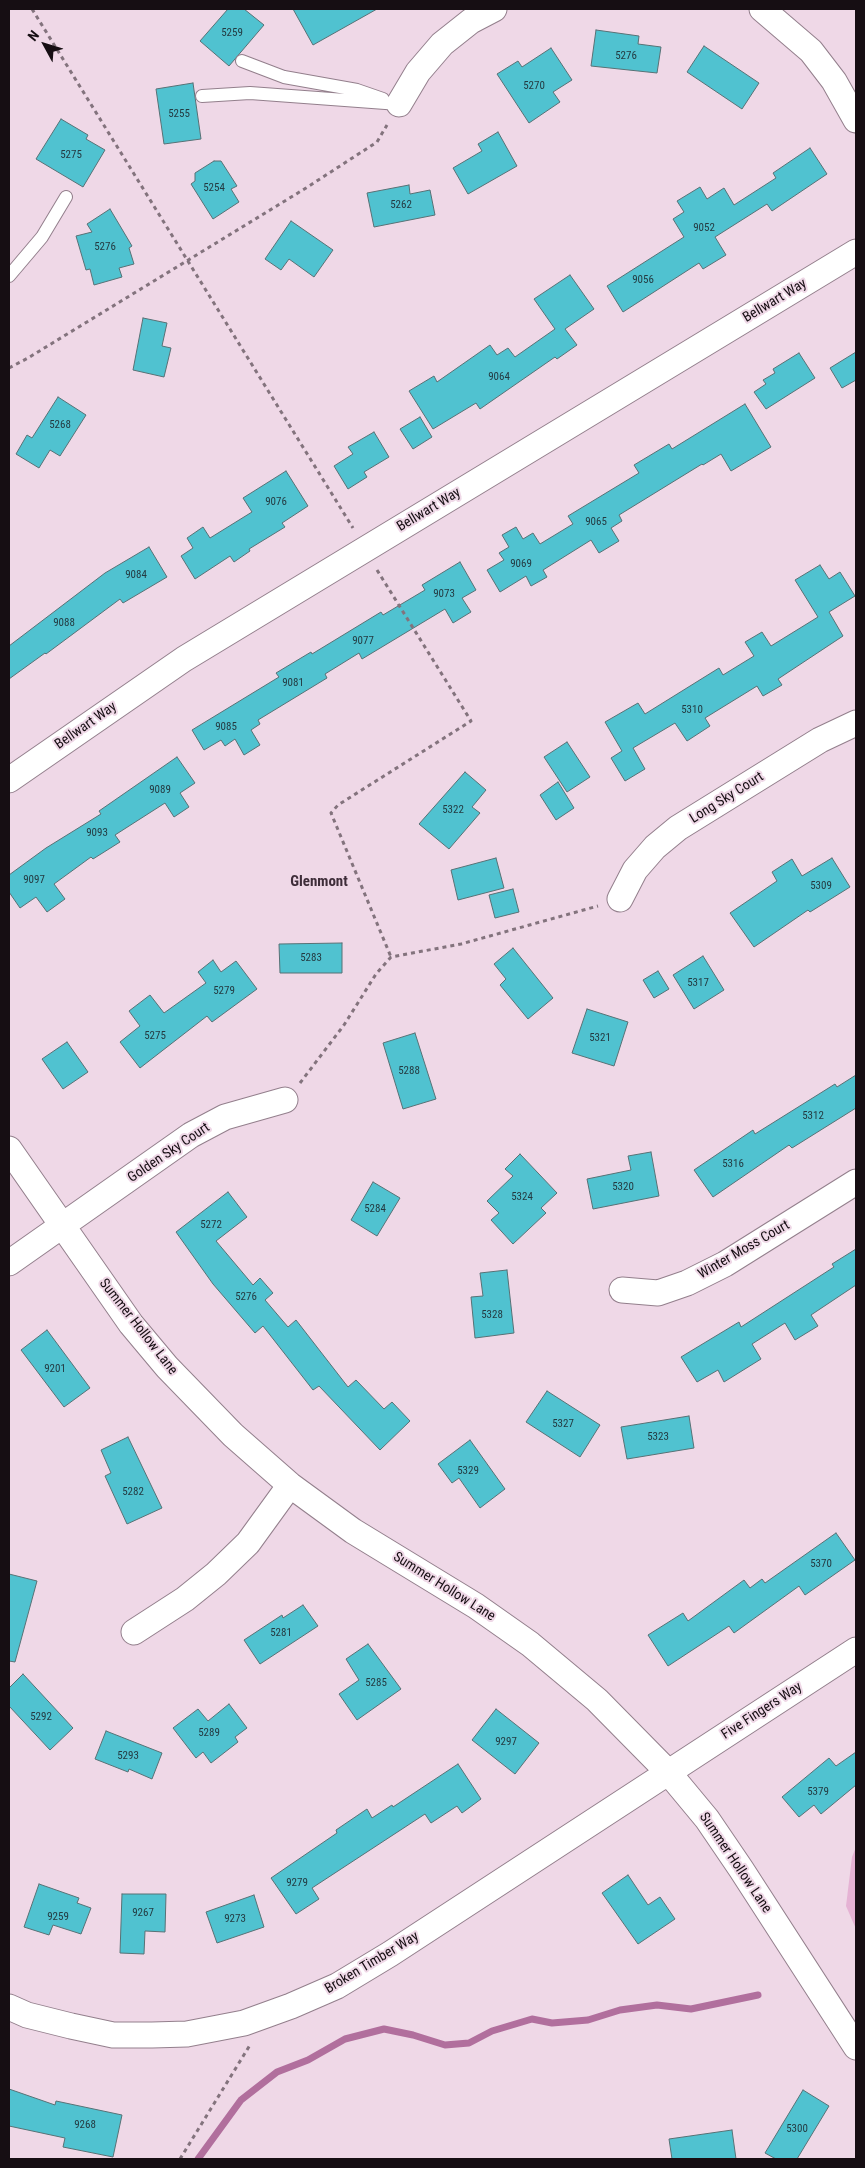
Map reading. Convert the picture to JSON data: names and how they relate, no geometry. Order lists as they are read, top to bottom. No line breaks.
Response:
{"streets":{"street":["Bellwart Way","Long Sky Court","Golden Sky Court","Winter Moss Court","Summer Hollow Lane","Five Fingers Way","Broken Timber Way"]},"crossings":[["Golden Sky Court","Summer Hollow Lane"],["Summer Hollow Lane","Five Fingers Way"],["Summer Hollow Lane","Broken Timber Way"],["Five Fingers Way","Broken Timber Way"]],"districts":["Glenmont"],"house_numbers":["5259","5276","5270","5255","5275","5254","5262","9052","5276","9056","9064","5268","9076","9065","9069","9084","9073","9088","9077","9081","5310","9085","9089","5322","9093","9097","5309","5283","5317","5279","5275","5321","5288","5312","5316","5320","5324","5284","5272","5276","5328","9201","5327","5323","5329","5282","5370","5281","5285","5292","5289","9297","5293","5379","9279","9267","9259","9273","9268","5300"],"north":"top left"}
